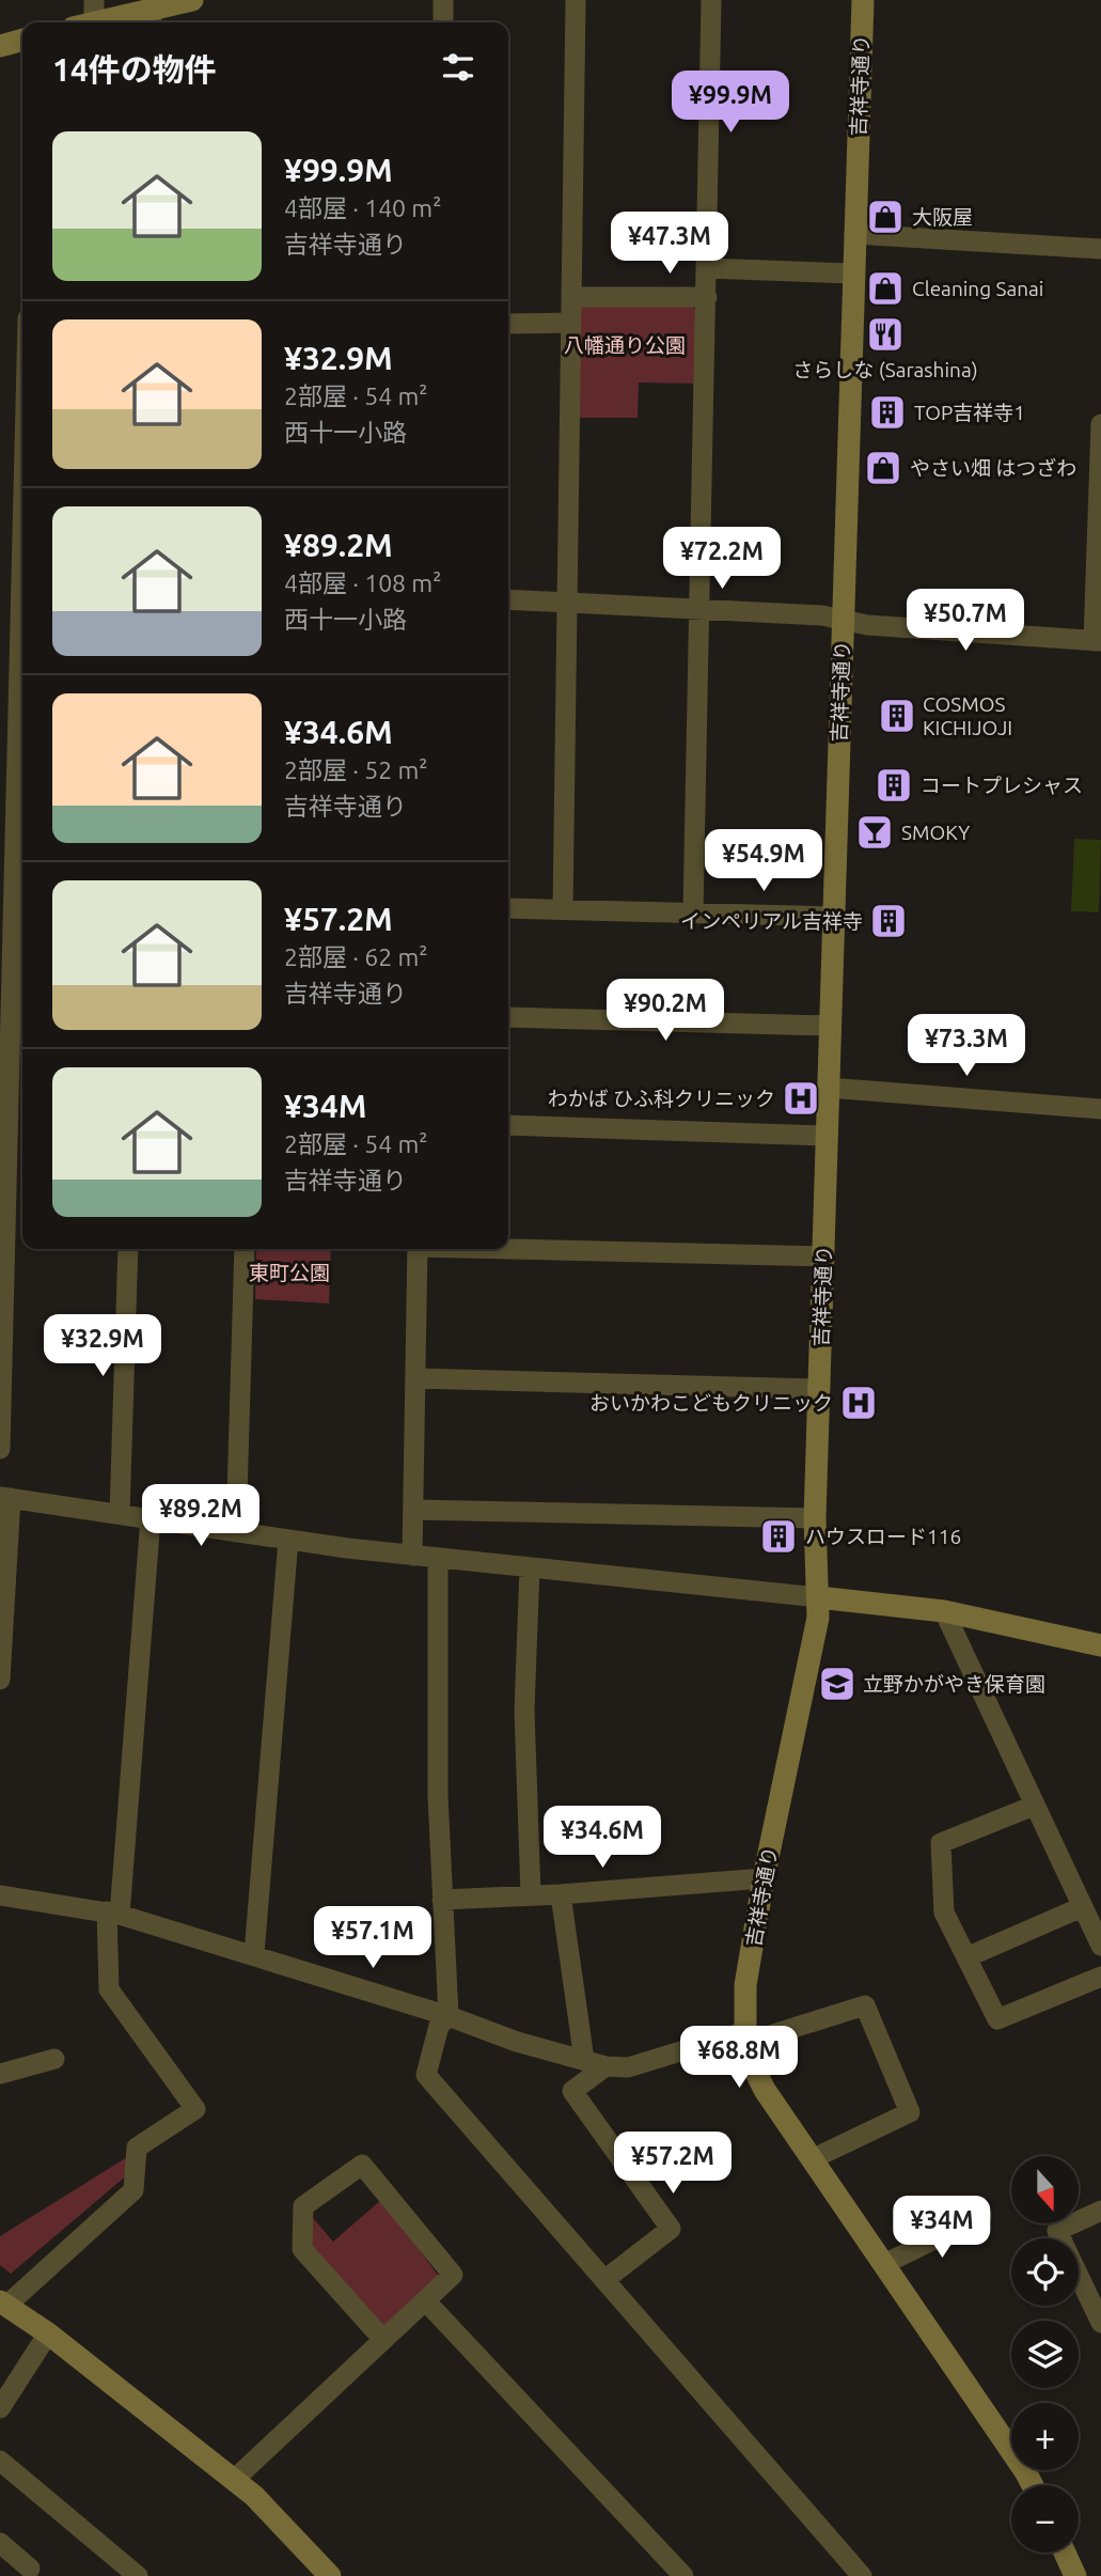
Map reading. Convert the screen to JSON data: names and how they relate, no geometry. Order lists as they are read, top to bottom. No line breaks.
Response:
{"streets":{"main road":["吉祥寺通り"]},"parks":["八幡通り公園","東町公園"],"places":{"shop":["大阪屋","Cleaning Sanai","やさい畑 はつざわ"],"restaurant":["さらしな (Sarashina)"],"building":["TOP吉祥寺1","COSMOS KICHIJOJI","コートプレシャス","インペリアル吉祥寺","ハウスロード116"],"bar":["SMOKY"],"hospital":["わかば ひふ科クリニック","おいかわこどもクリニック"],"school or university":["立野かがやき保育園"]},"north":"bottom","page":{"heading":"14件の物件","price":["¥99.9M","¥47.3M","¥72.2M","¥50.7M","¥54.9M","¥90.2M","¥73.3M","¥32.9M","¥89.2M","¥34.6M","¥57.1M","¥68.8M","¥57.2M","¥34M"],"list":[{"name":"¥99.9M","note":"4部屋 · 140 m² · 吉祥寺通り"},{"name":"¥32.9M","note":"2部屋 · 54 m² · 西十一小路"},{"name":"¥89.2M","note":"4部屋 · 108 m² · 西十一小路"},{"name":"¥34.6M","note":"2部屋 · 52 m² · 吉祥寺通り"},{"name":"¥57.2M","note":"2部屋 · 62 m² · 吉祥寺通り"},{"name":"¥34M","note":"2部屋 · 54 m² · 吉祥寺通り"}],"map_buttons":["+","−"]}}
